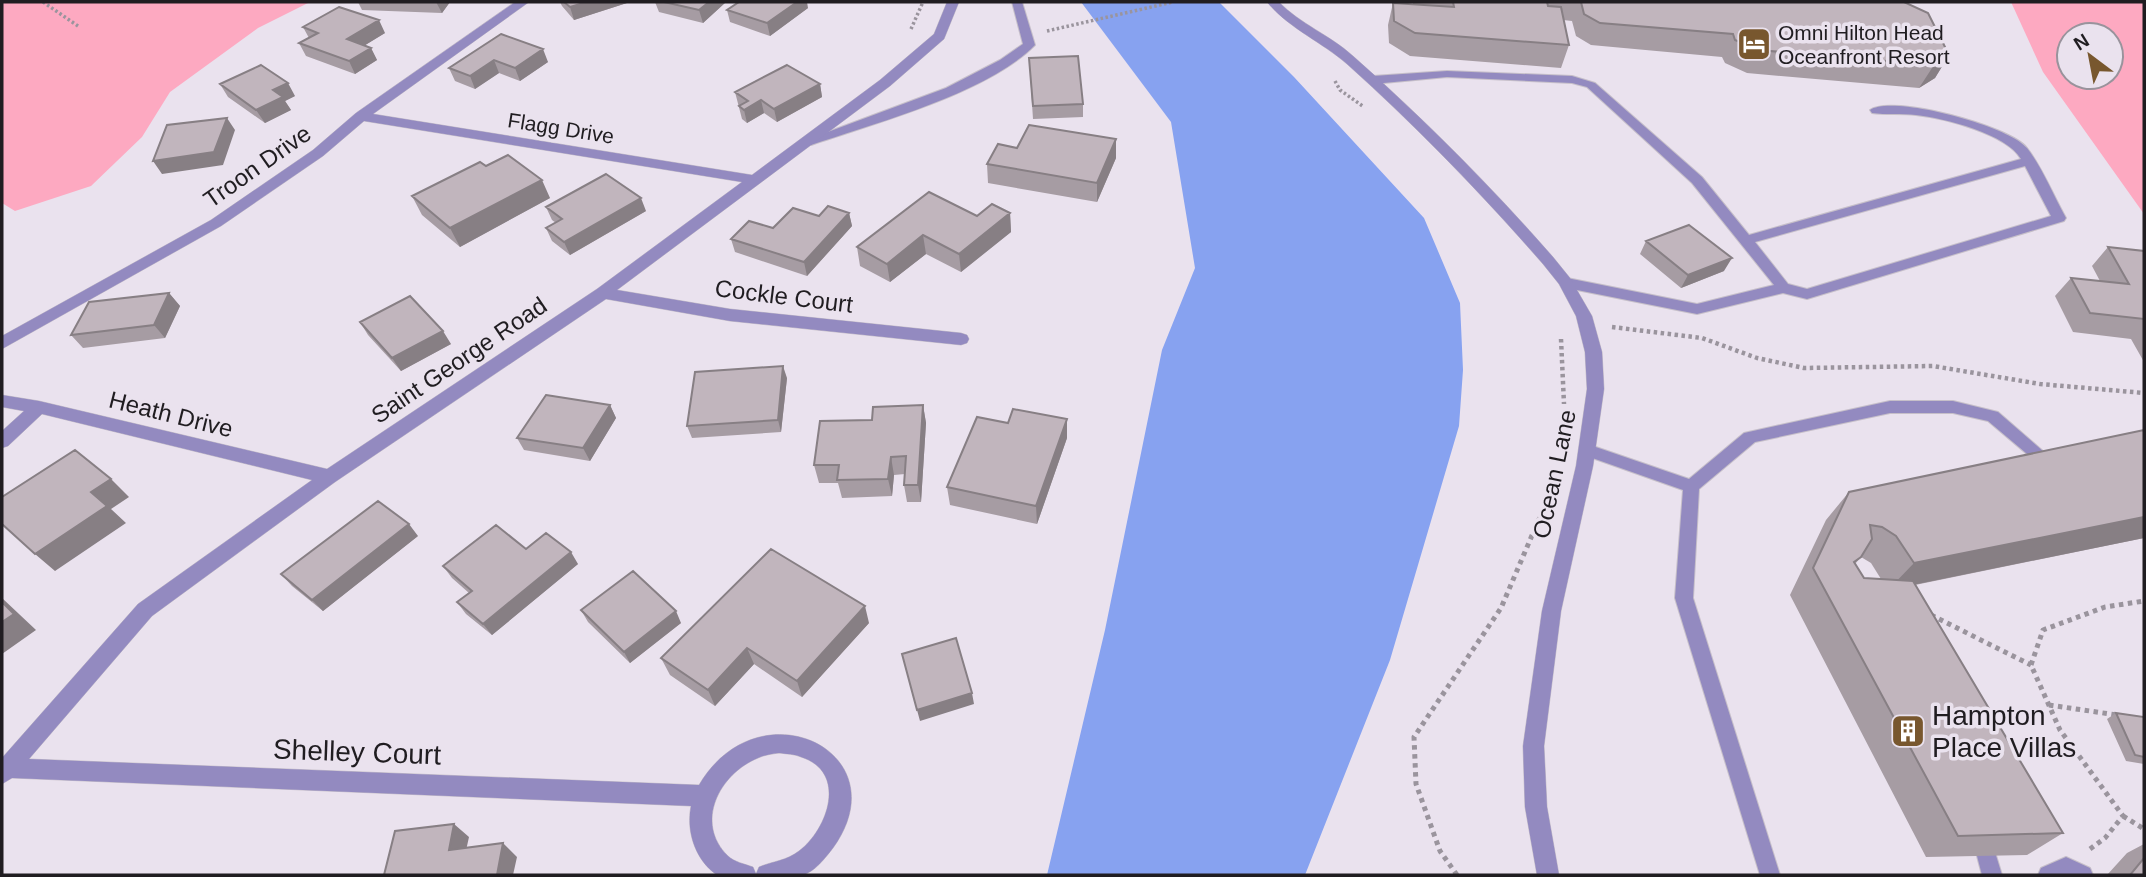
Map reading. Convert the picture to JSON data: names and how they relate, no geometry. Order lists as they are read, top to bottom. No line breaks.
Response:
{"streets":{"street":["Flagg Drive","Troon Drive","Cockle Court","Saint George Road","Heath Drive","Ocean Lane","Shelley Court"]},"crossings":[["Flagg Drive","Troon Drive"],["Flagg Drive","Saint George Road"],["Cockle Court","Saint George Road"],["Saint George Road","Heath Drive"],["Saint George Road","Shelley Court"]],"places":{"hotel":["Omni Hilton Head Oceanfront Resort"],"building":["Hampton Place Villas"]},"north":"top left"}
